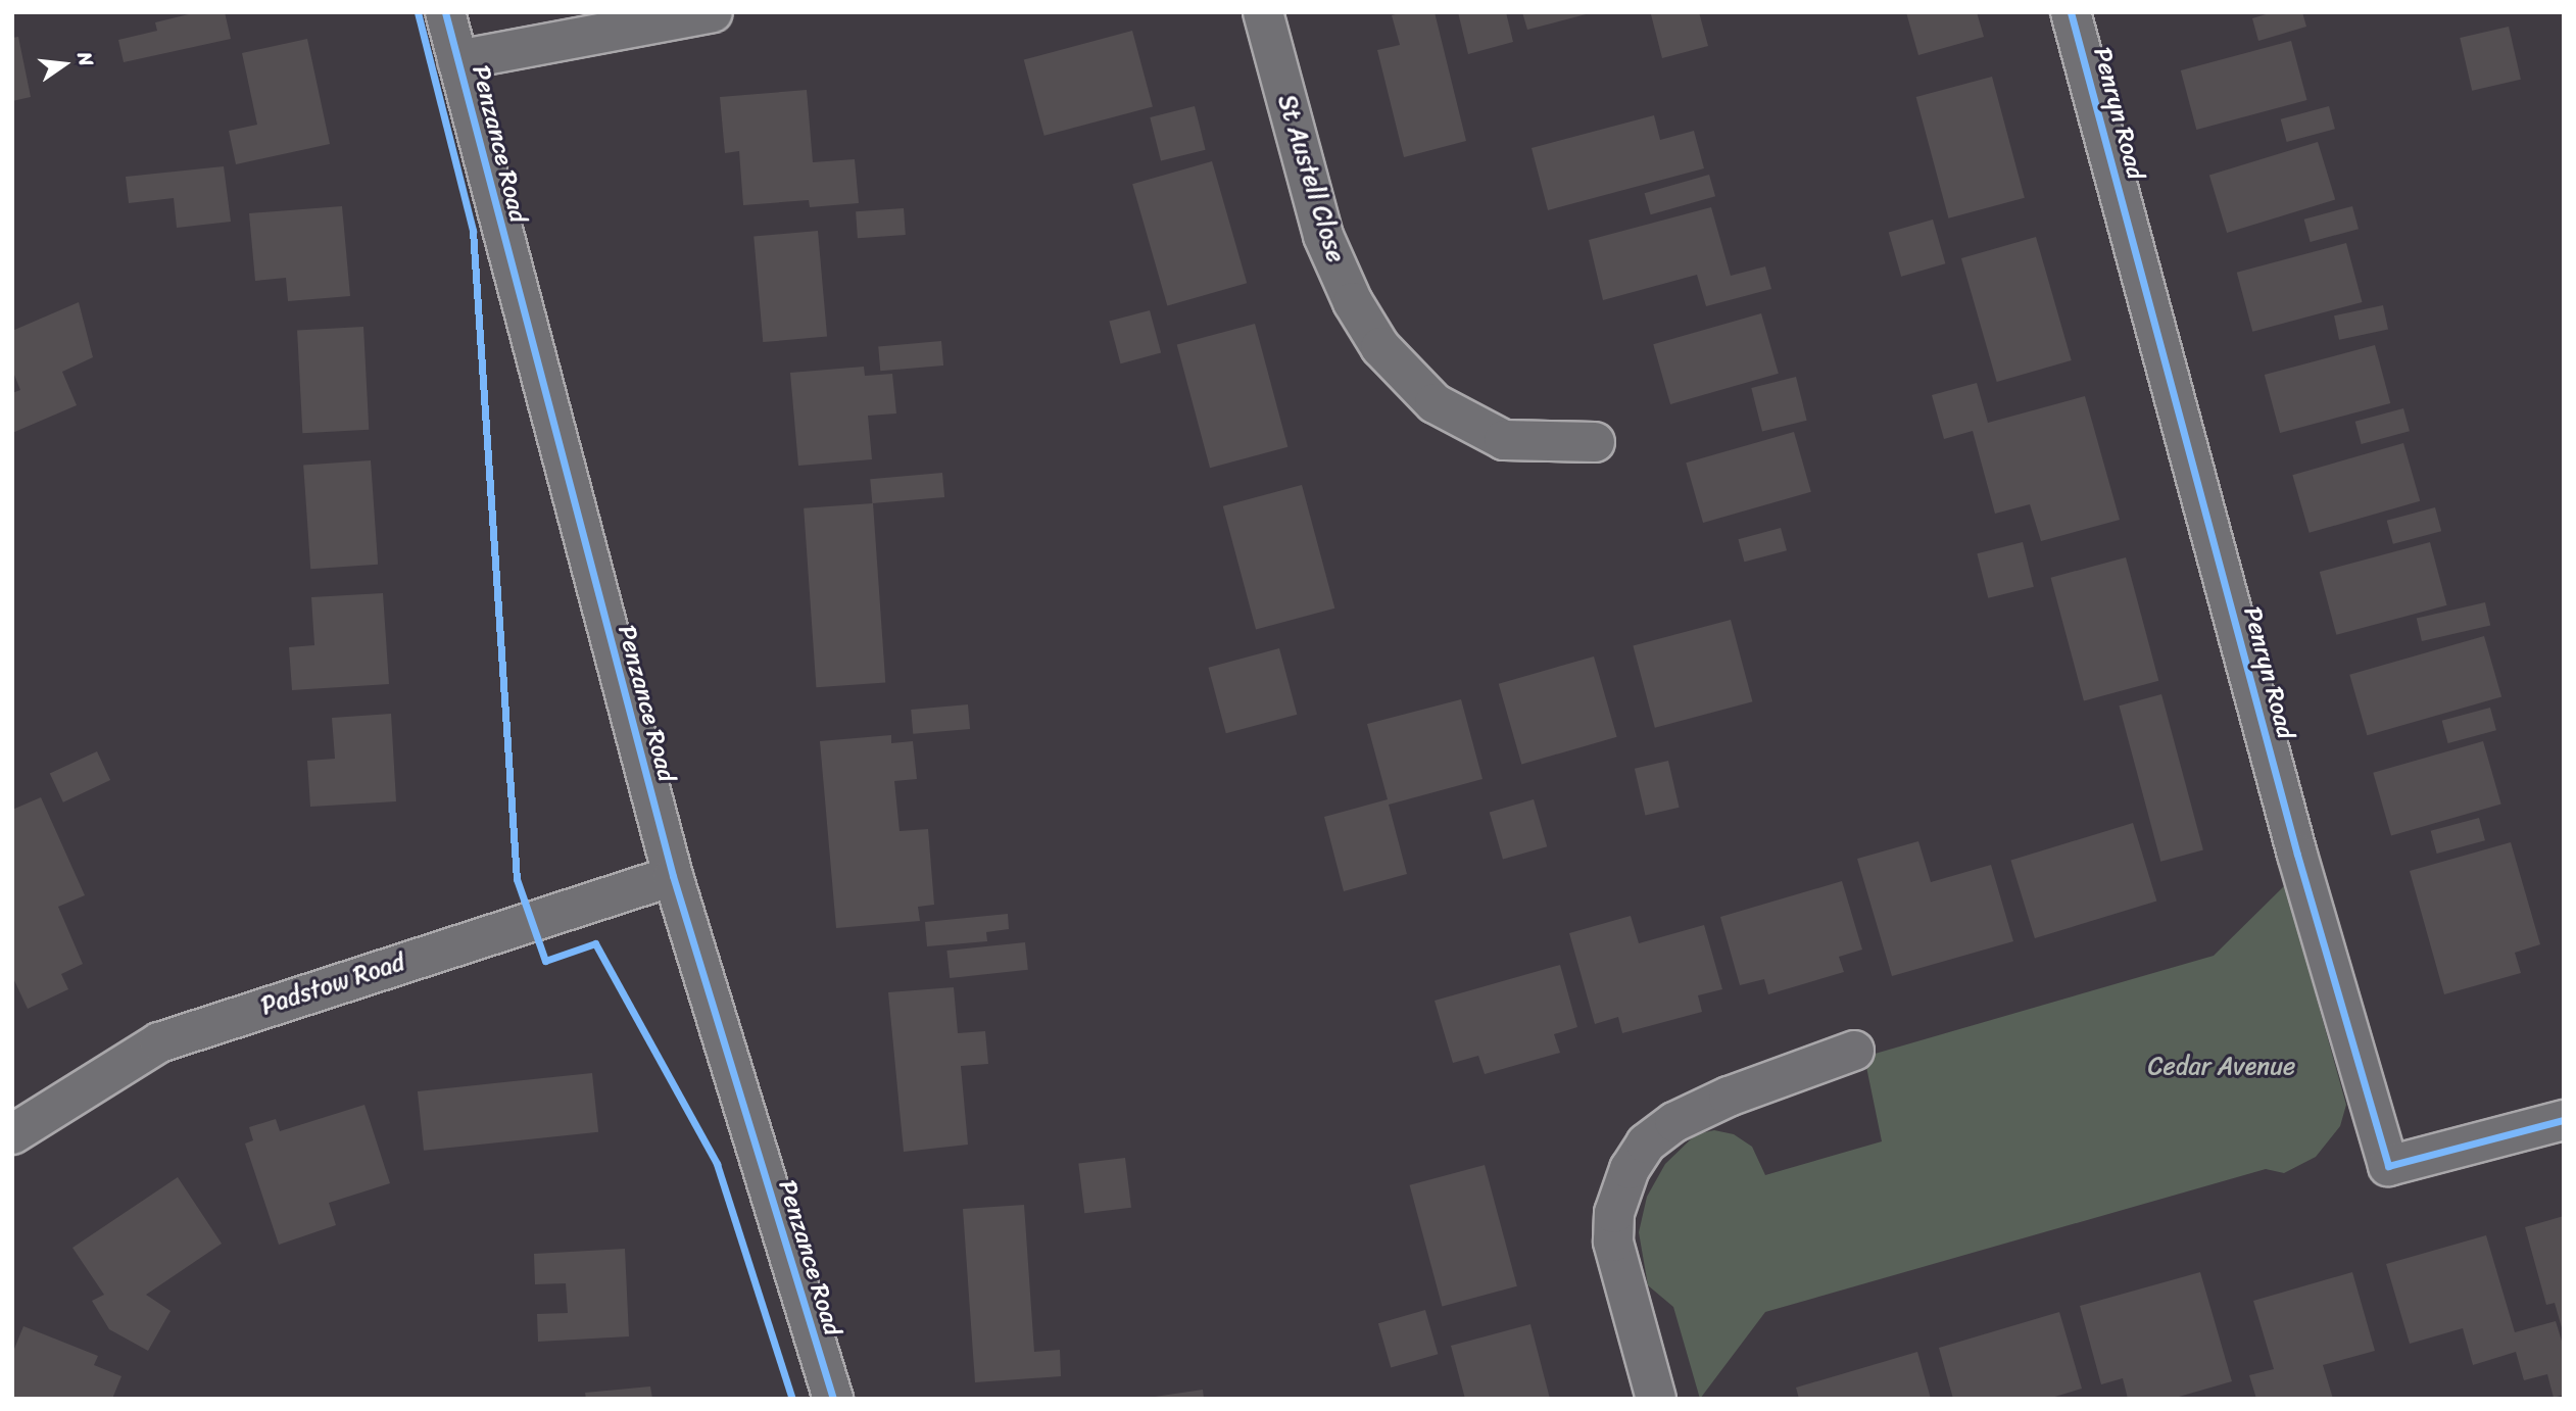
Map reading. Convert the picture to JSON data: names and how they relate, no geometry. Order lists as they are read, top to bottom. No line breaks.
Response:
{"streets":{"street":["Penryn Road","Penzance Road","St Austell Close","Padstow Road"]},"crossings":[["Penzance Road","Padstow Road"]],"parks":["Cedar Avenue"],"north":"right"}
